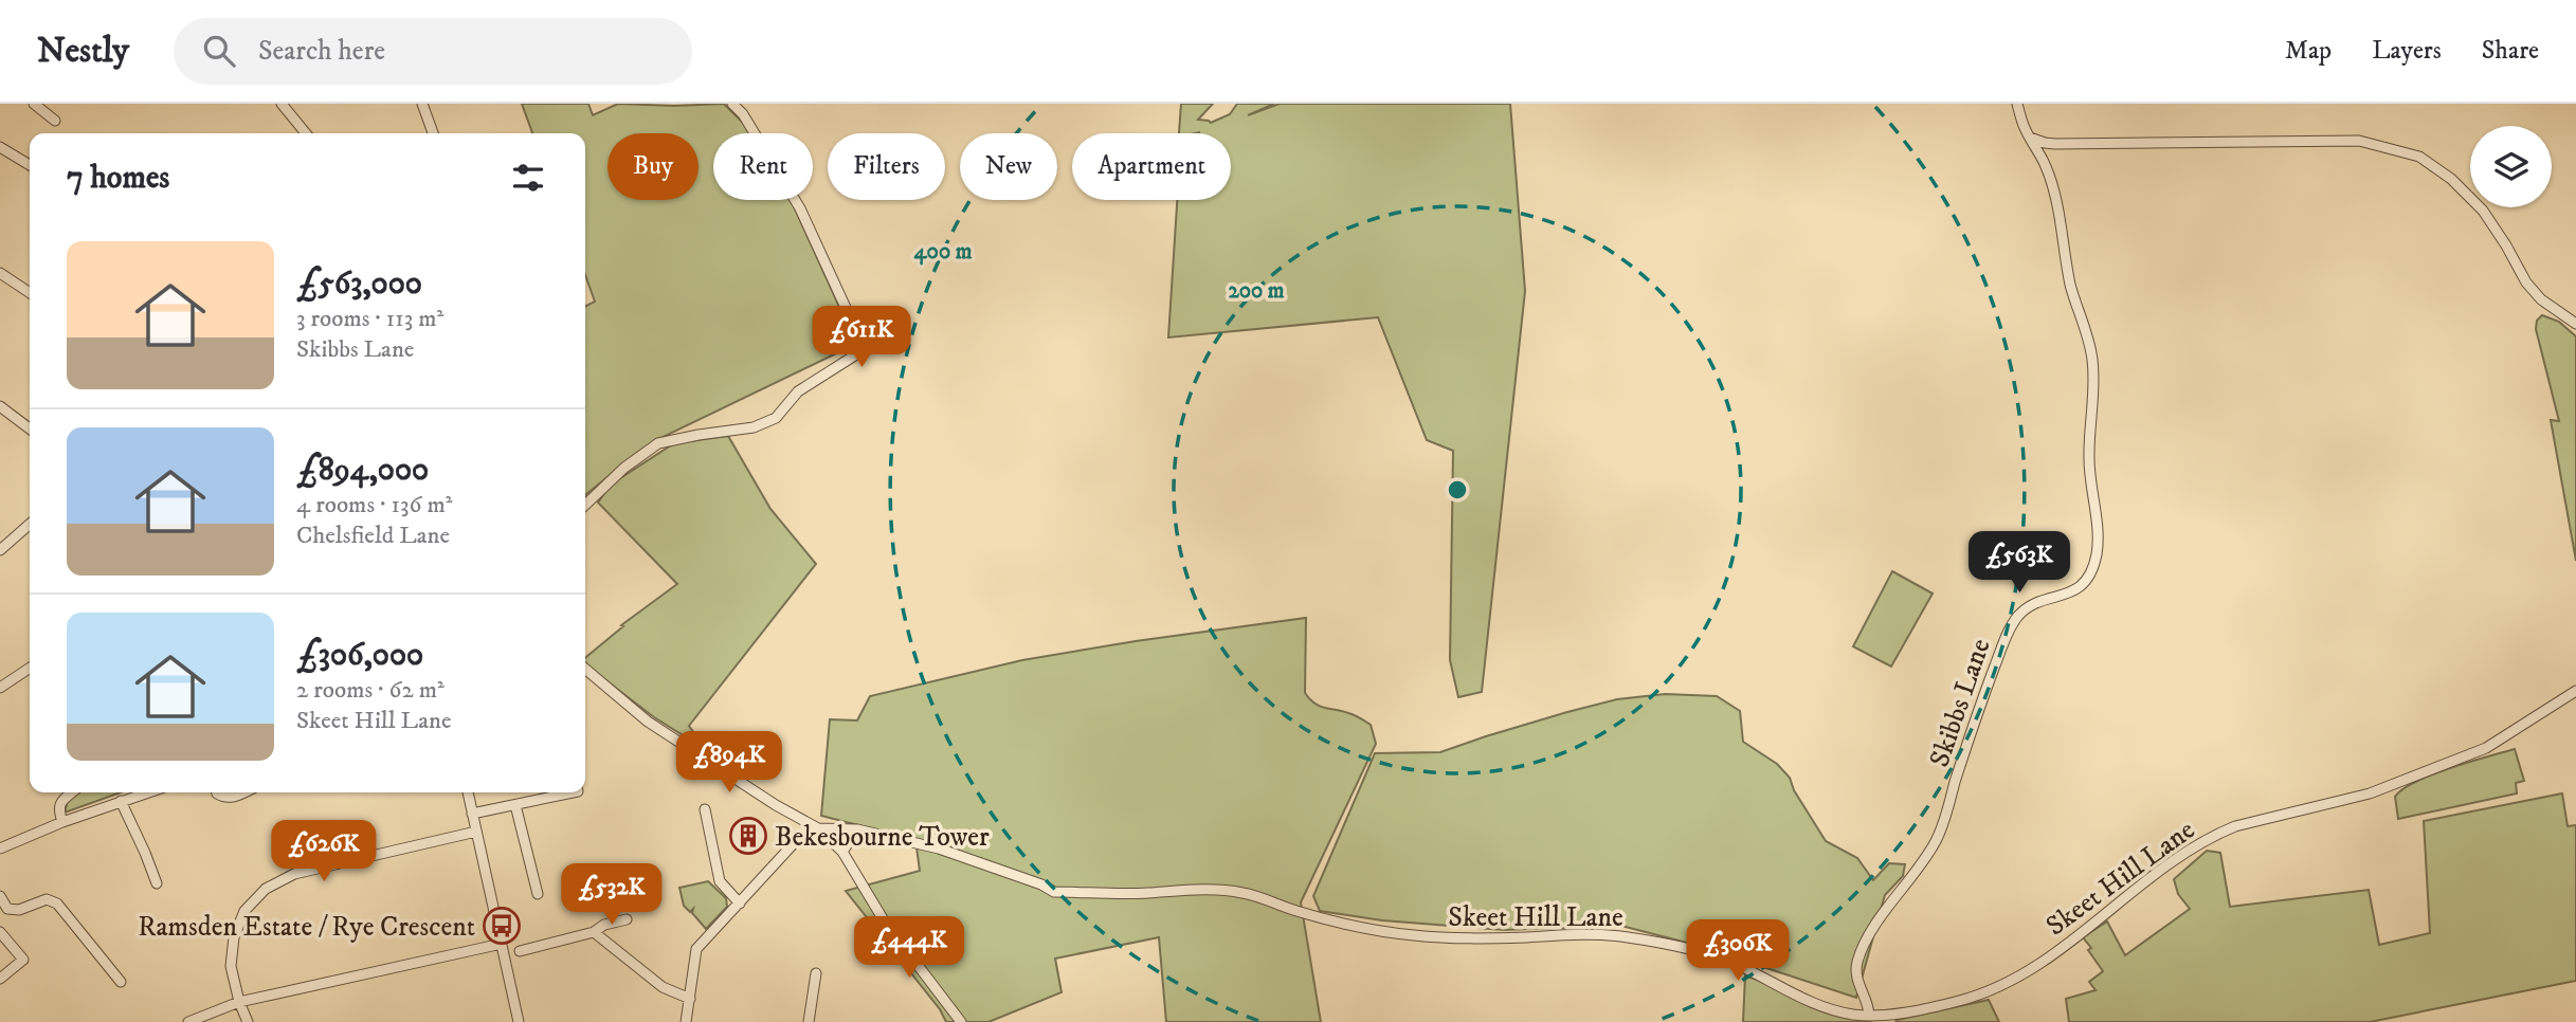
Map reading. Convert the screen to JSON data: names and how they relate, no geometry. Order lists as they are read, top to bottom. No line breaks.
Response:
{"streets":{"street":["Skibbs Lane","Skeet Hill Lane"]},"crossings":[["Skibbs Lane","Skeet Hill Lane"]],"places":{"building":["Bekesbourne Tower"],"bus stop":["Ramsden Estate / Rye Crescent"]},"page":{"header":"Nestly","search":"Search here","nav":["Map","Layers","Share"],"chip":["Buy","Rent","Filters","New","Apartment"],"heading":"7 homes","list":[{"name":"£563,000","note":"3 rooms · 113 m² · Skibbs Lane"},{"name":"£894,000","note":"4 rooms · 136 m² · Chelsfield Lane"},{"name":"£306,000","note":"2 rooms · 62 m² · Skeet Hill Lane"}],"price":["£611K","£563K","£894K","£626K","£532K","£444K","£306K"]},"rings":["400 m","200 m"]}
